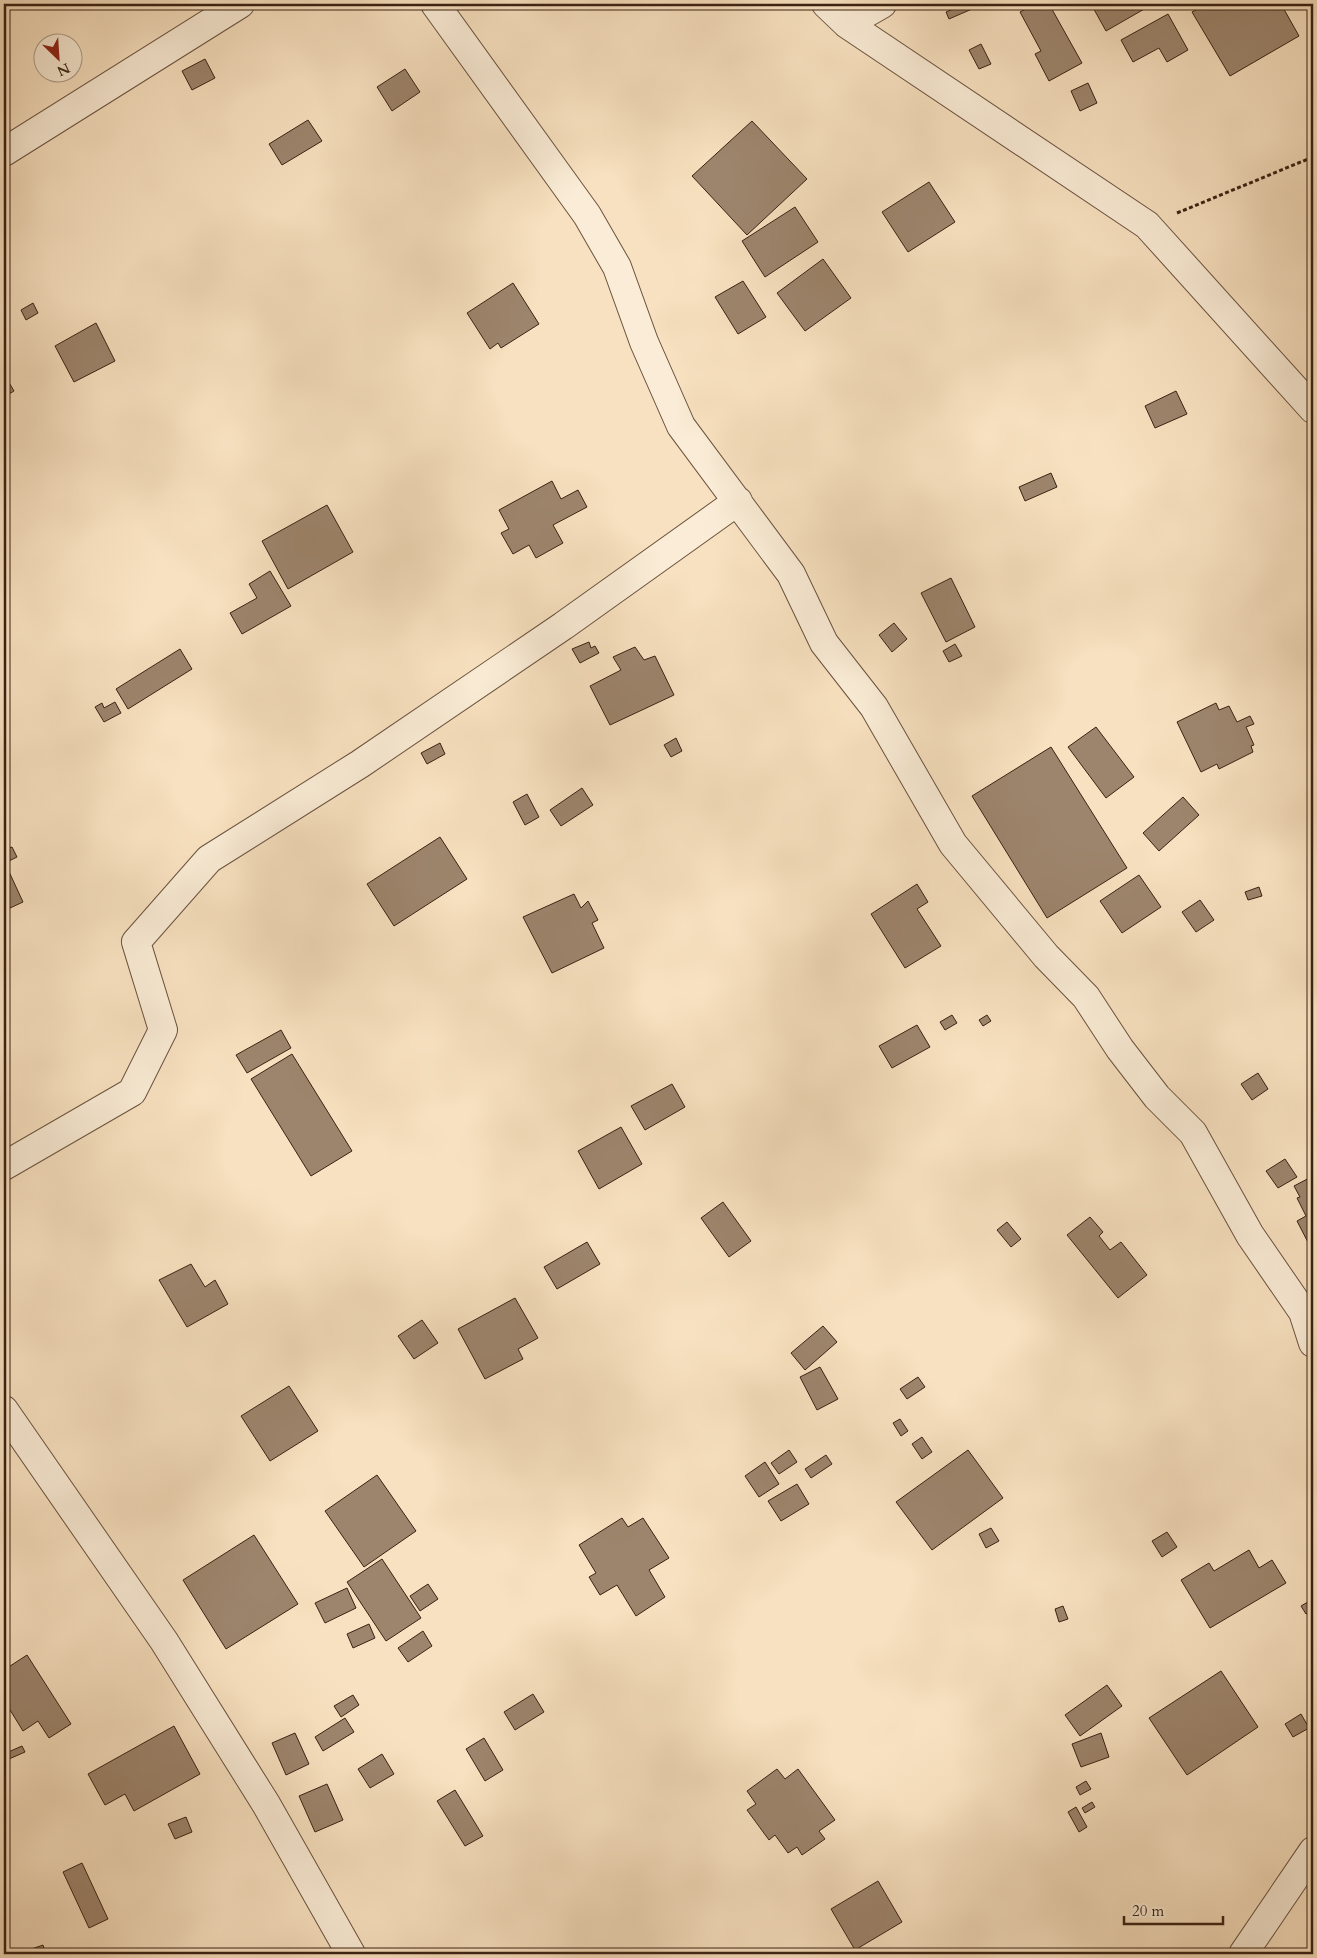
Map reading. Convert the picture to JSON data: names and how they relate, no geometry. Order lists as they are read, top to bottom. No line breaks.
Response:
{"scale_bar":"20 m","north":"bottom right"}
